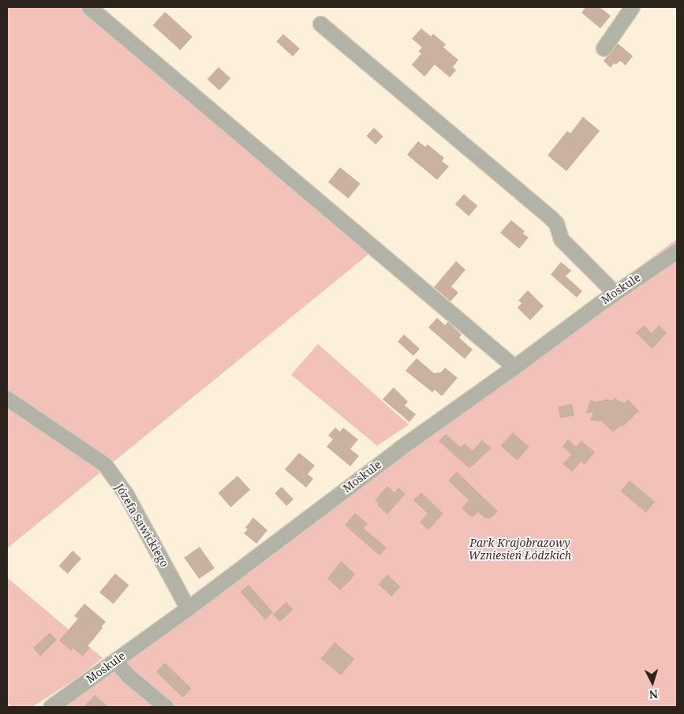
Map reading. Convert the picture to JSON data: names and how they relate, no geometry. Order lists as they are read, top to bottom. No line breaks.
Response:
{"streets":{"street":["Moskule","Józefa Sawickiego"]},"crossings":[["Moskule","Józefa Sawickiego"]],"parks":["Park Krajobrazowy Wzniesień Łódzkich"],"north":"bottom"}
